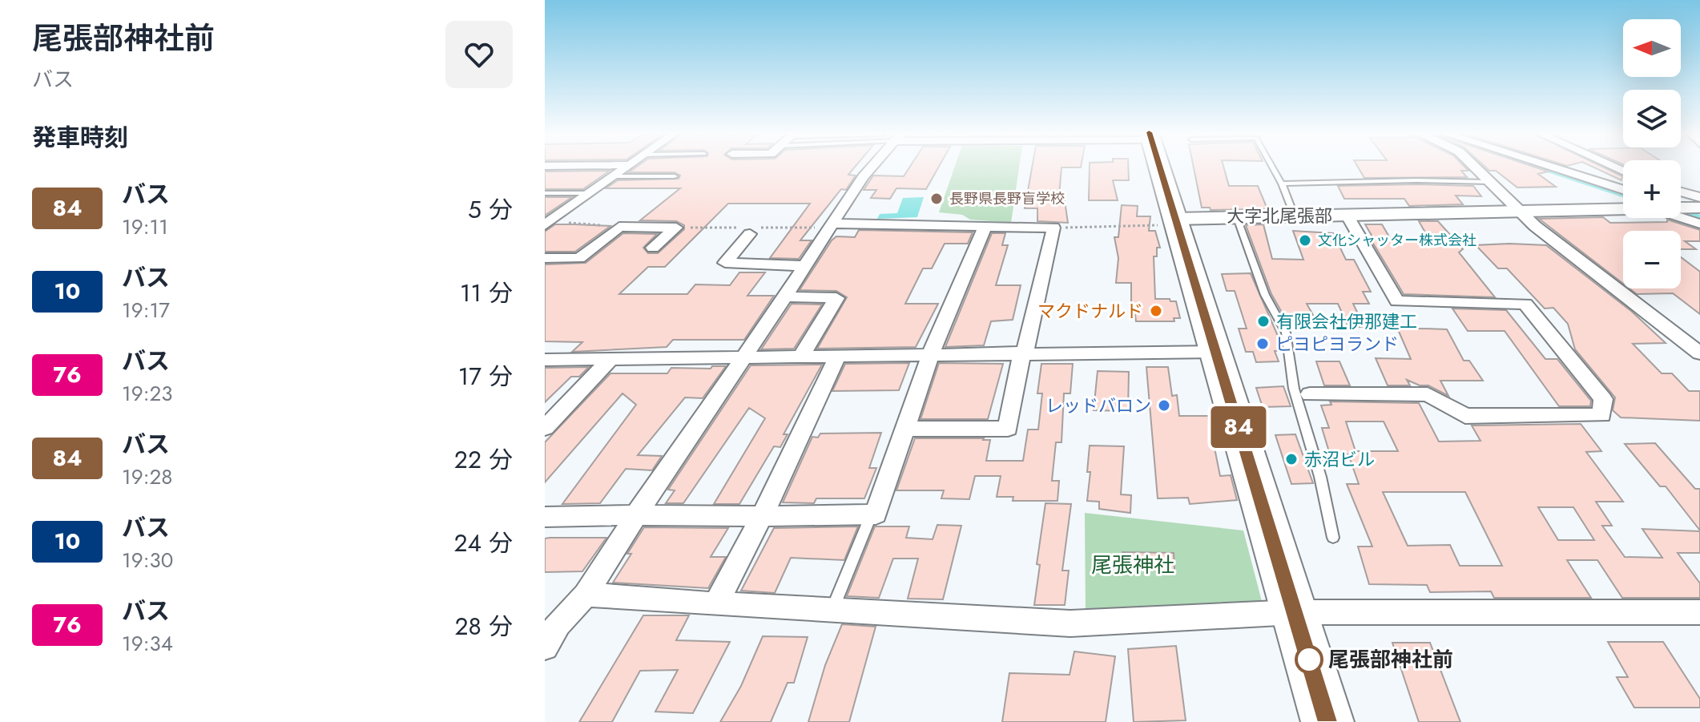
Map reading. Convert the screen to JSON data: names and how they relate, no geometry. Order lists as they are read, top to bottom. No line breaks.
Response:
{"districts":["大字北尾張部"],"parks":["尾張神社"],"places":["長野県長野盲学校","文化シャッター株式会社","マクドナルド","有限会社伊那建工","ピヨピヨランド","レッドバロン","赤沼ビル","尾張部神社前"],"lines":["bus line 84"],"north":"left","page":{"heading":[["尾張部神社前","バス"],"発車時刻"],"on_map":"84","map_buttons":["+","−"],"list":[{"mark":"84","name":"バス","note":"19:11","value":"5 分"},{"mark":"10","name":"バス","note":"19:17","value":"11 分"},{"mark":"76","name":"バス","note":"19:23","value":"17 分"},{"mark":"84","name":"バス","note":"19:28","value":"22 分"},{"mark":"10","name":"バス","note":"19:30","value":"24 分"},{"mark":"76","name":"バス","note":"19:34","value":"28 分"}]}}
